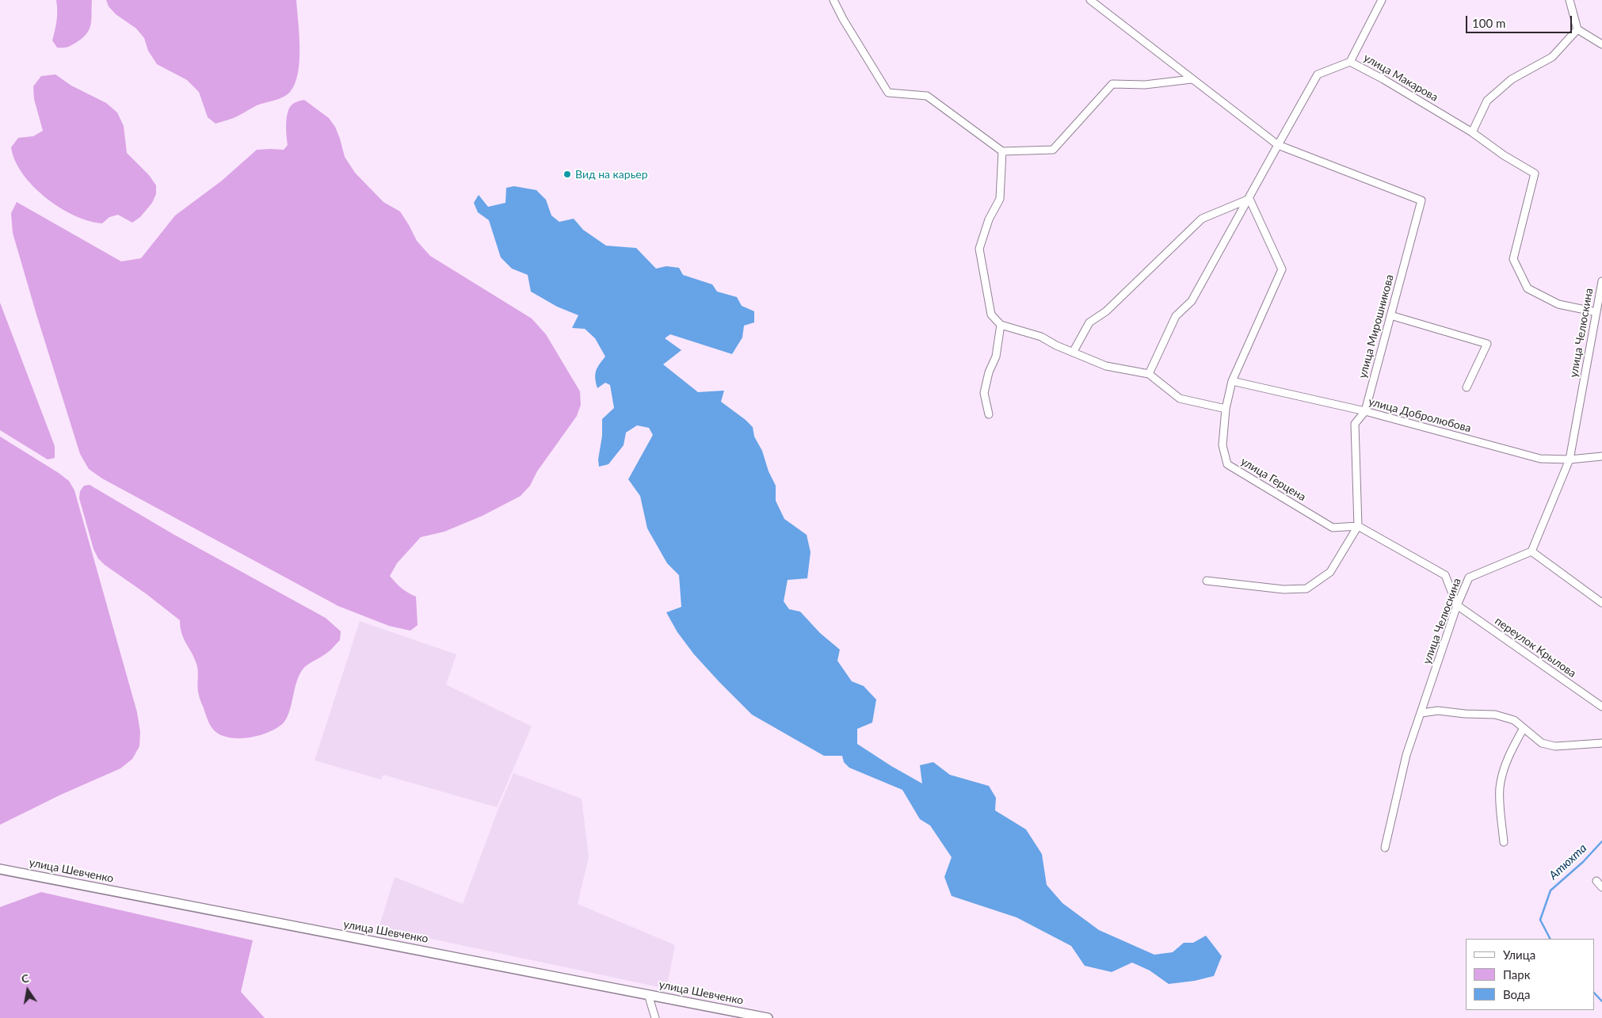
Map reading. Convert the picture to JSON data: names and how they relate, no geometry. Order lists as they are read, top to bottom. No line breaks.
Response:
{"streets":{"street":["улица Макарова","улица Мирошникова","улица Челюскина","улица Добролюбова","улица Герцена","переулок Крылова","улица Шевченко"]},"crossings":[["улица Макарова","улица Мирошникова"],["улица Макарова","улица Челюскина"],["улица Макарова","улица Герцена"],["улица Мирошникова","улица Добролюбова"],["улица Мирошникова","улица Герцена"],["улица Челюскина","улица Добролюбова"],["улица Челюскина","переулок Крылова"],["улица Добролюбова","улица Герцена"]],"water":["Атюхта"],"places":["Вид на карьер"],"legend":["Улица","Парк","Вода"],"scale_bar":"100 m","north":"top"}
